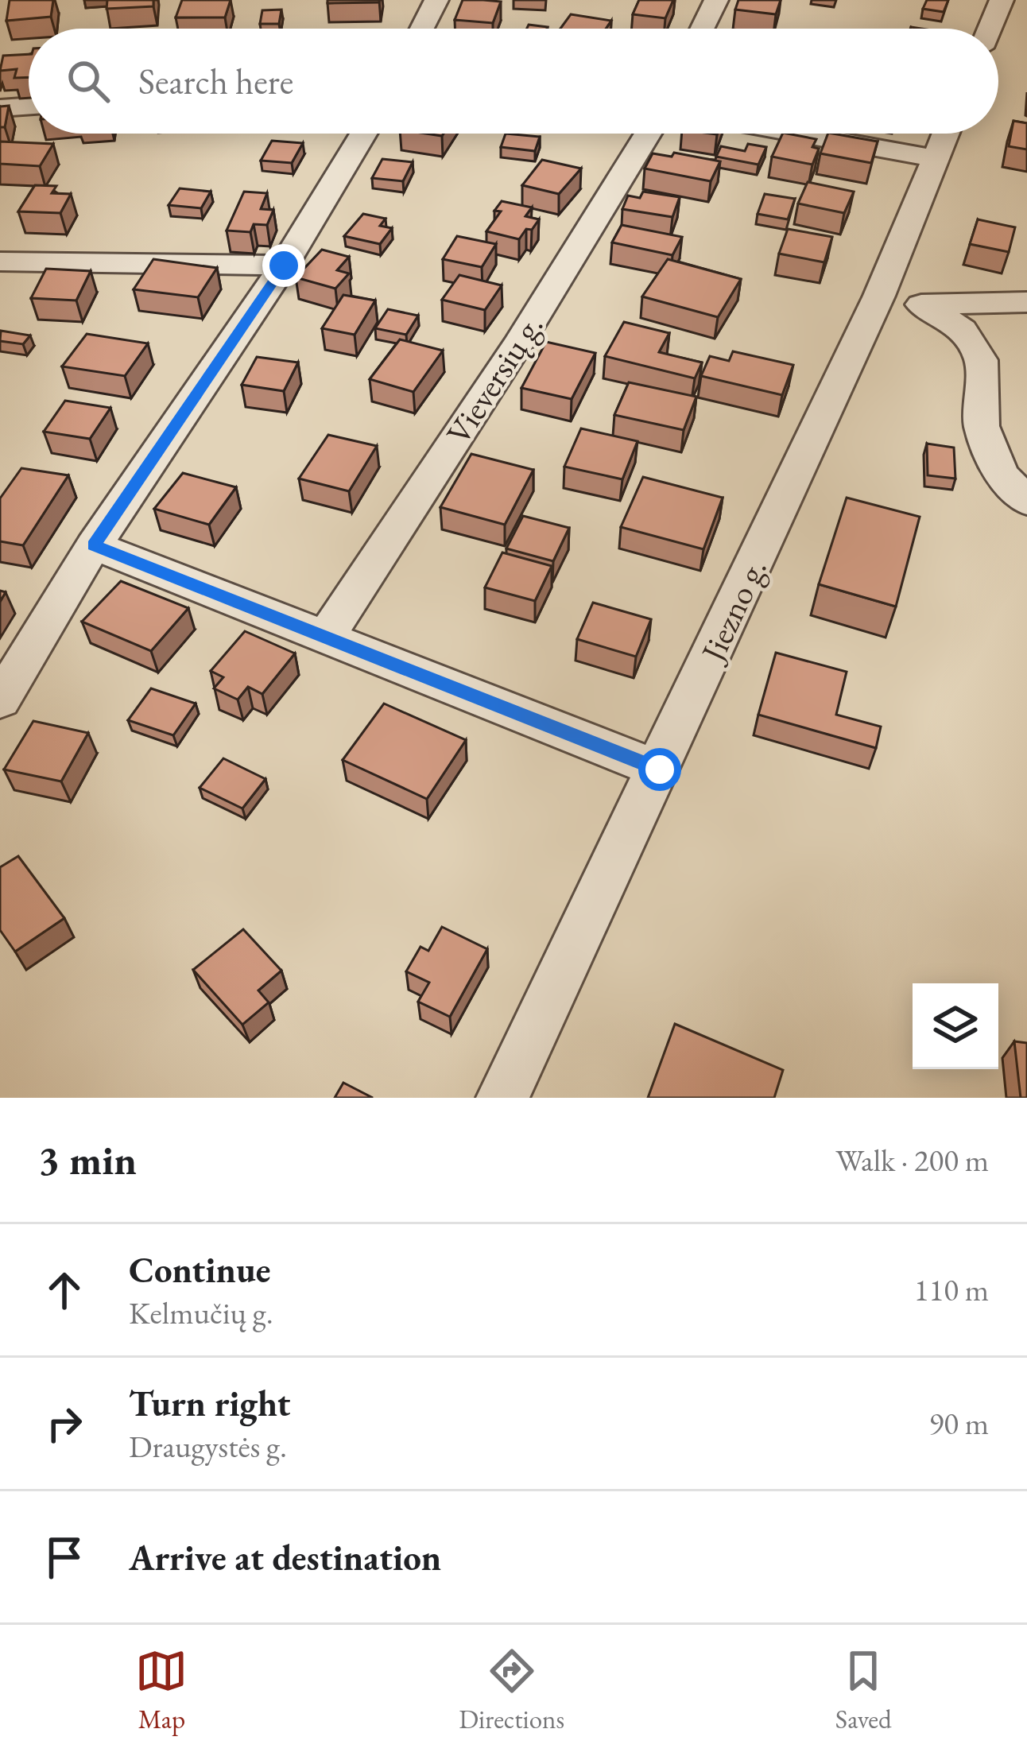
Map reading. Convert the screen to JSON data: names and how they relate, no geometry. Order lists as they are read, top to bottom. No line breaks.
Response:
{"streets":{"street":["Vieversių g.","Jiezno g."]},"page":{"search":"Search here","heading":["3 min","Walk · 200 m"],"list":[["Continue","Kelmučių g.","110 m"],["Turn right","Draugystės g.","90 m"],"Arrive at destination"],"nav":["Map","Directions","Saved"]}}
